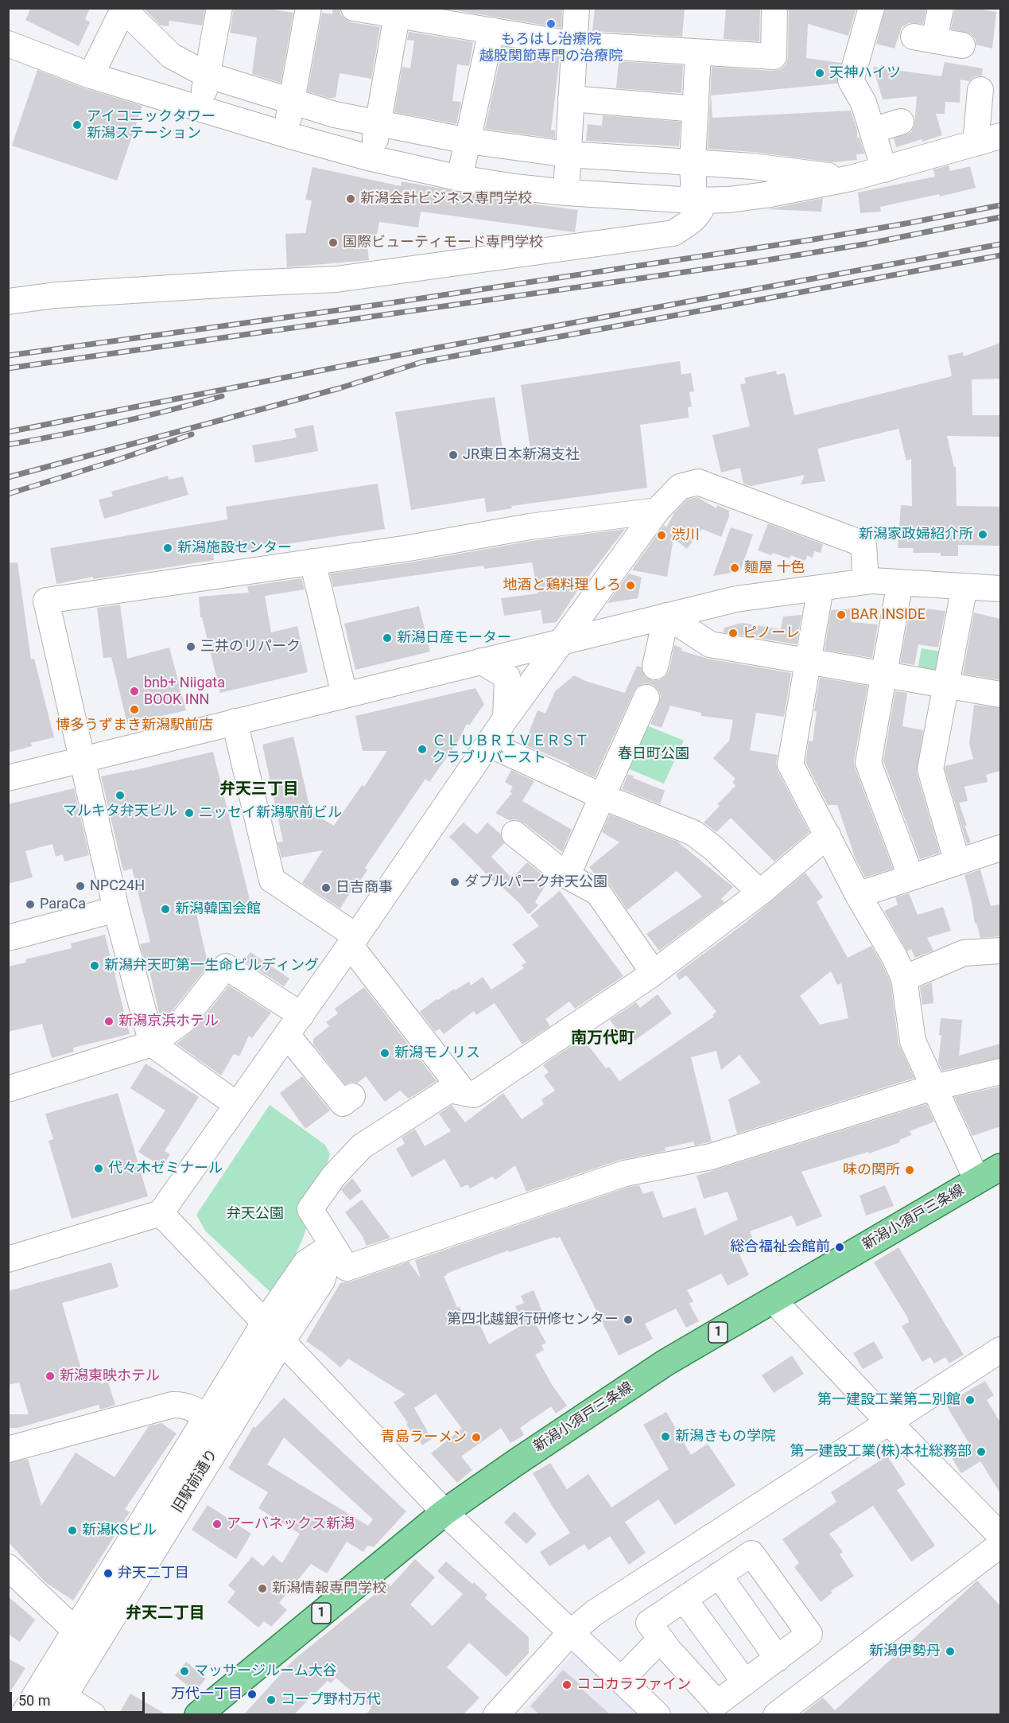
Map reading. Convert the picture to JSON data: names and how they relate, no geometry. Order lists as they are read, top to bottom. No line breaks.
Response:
{"streets":{"main road":["新潟小須戸三条線","1"],"street":["旧駅前通り"]},"districts":["弁天三丁目","南万代町","弁天二丁目"],"parks":["春日町公園","弁天公園"],"places":["もろはし治療院 越股関節専門の治療院","天神ハイツ","アイコニックタワー 新潟ステーション","新潟会計ビジネス専門学校","国際ビューティモード専門学校","JR東日本新潟支社","新潟家政婦紹介所","渋川","新潟施設センター","麵屋 十色","地酒と鶏料理 しろ","BAR INSIDE","ピノーレ","新潟日産モーター","三井のリパーク","bnb+ Niigata BOOK INN","博多うずまき新潟駅前店","ＣＬＵＢＲＩＶＥＲＳＴ クラブリバースト","マルキタ弁天ビル","ニッセイ新潟駅前ビル","ダブルパーク弁天公園","NPC24H","日吉商事","ParaCa","新潟韓国会館","新潟弁天町第一生命ビルディング","新潟京浜ホテル","新潟モノリス","代々木ゼミナール","味の関所","総合福祉会館前","第四北越銀行研修センター","新潟東映ホテル","第一建設工業第二別館","新潟きもの学院","青島ラーメン","第一建設工業(株)本社総務部","アーバネックス新潟","新潟KSビル","弁天二丁目","新潟情報専門学校","新潟伊勢丹","マッサージルーム大谷","ココカラファイン","万代一丁目","コープ野村万代"],"scale_bar":"50 m"}
